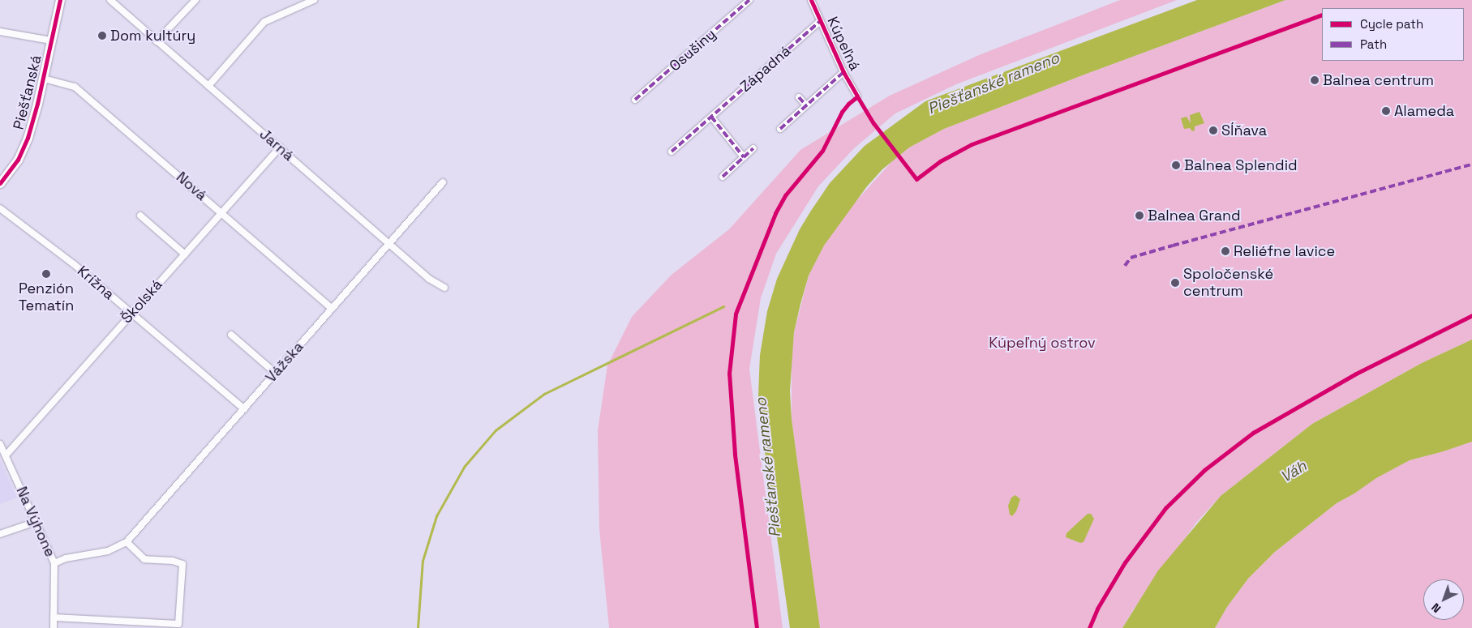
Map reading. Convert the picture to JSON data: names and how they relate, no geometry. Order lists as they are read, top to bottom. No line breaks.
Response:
{"streets":{"main road":["Piešťanská"],"street":["Kúpeľná","Osušiny","Západná","Jarná","Nová","Krížna","Školská","Vážska","Na Výhone"]},"crossings":[["Kúpeľná","Západná"],["Piešťanská","Nová"],["Jarná","Školská"],["Jarná","Vážska"],["Nová","Školská"],["Nová","Vážska"],["Krížna","Školská"],["Krížna","Vážska"],["Školská","Na Výhone"],["Vážska","Na Výhone"]],"water":["Piešťanské rameno","Váh"],"parks":["Kúpeľný ostrov"],"places":["Dom kultúry","Balnea centrum","Alameda","Sĺňava","Balnea Splendid","Balnea Grand","Reliéfne lavice","Penzión Tematín","Spoločenské centrum"],"legend":["Cycle path","Path"],"north":"bottom left"}
